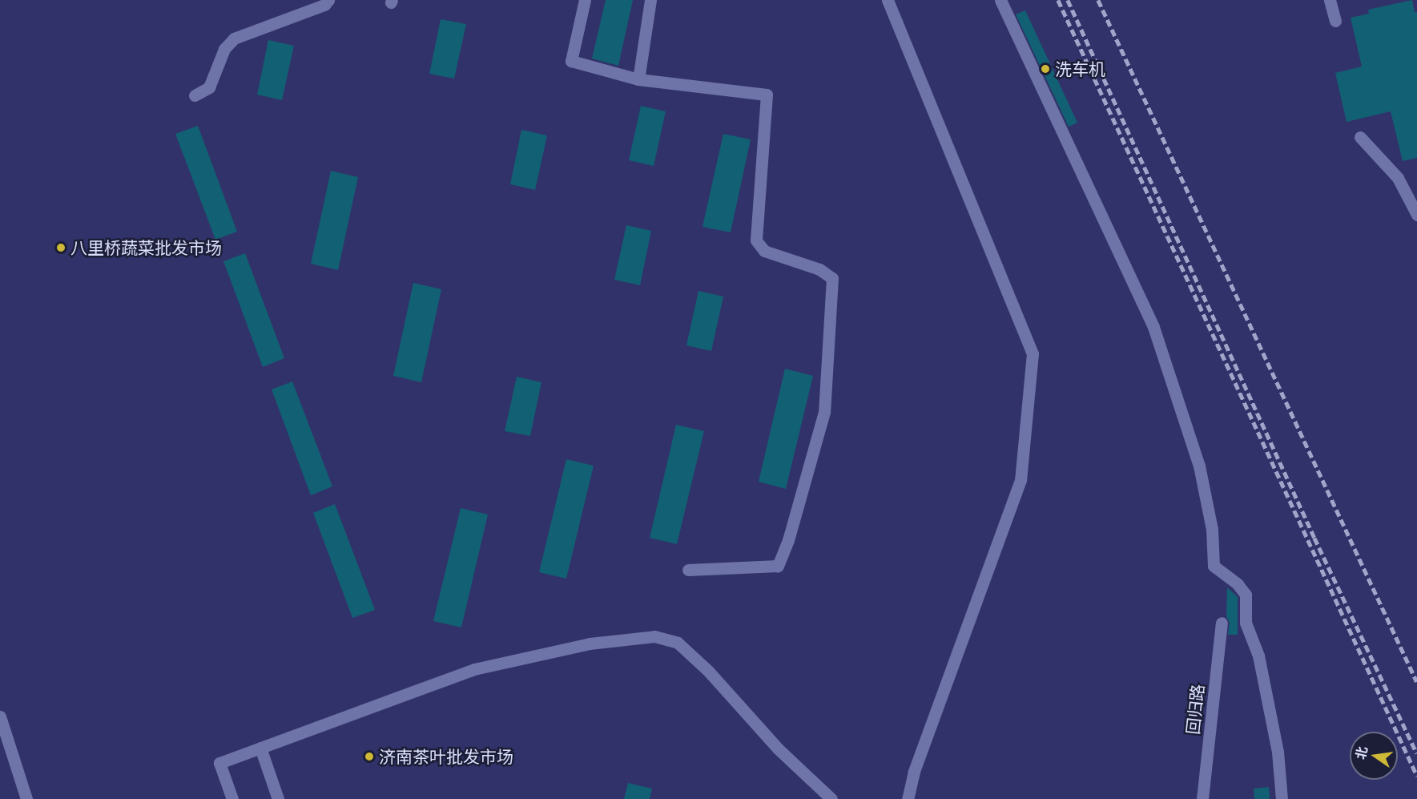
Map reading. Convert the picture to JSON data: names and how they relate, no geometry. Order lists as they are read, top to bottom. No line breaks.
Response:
{"streets":{"street":["回归路"]},"places":["洗车机","八里桥蔬菜批发市场","济南茶叶批发市场"],"north":"left"}
